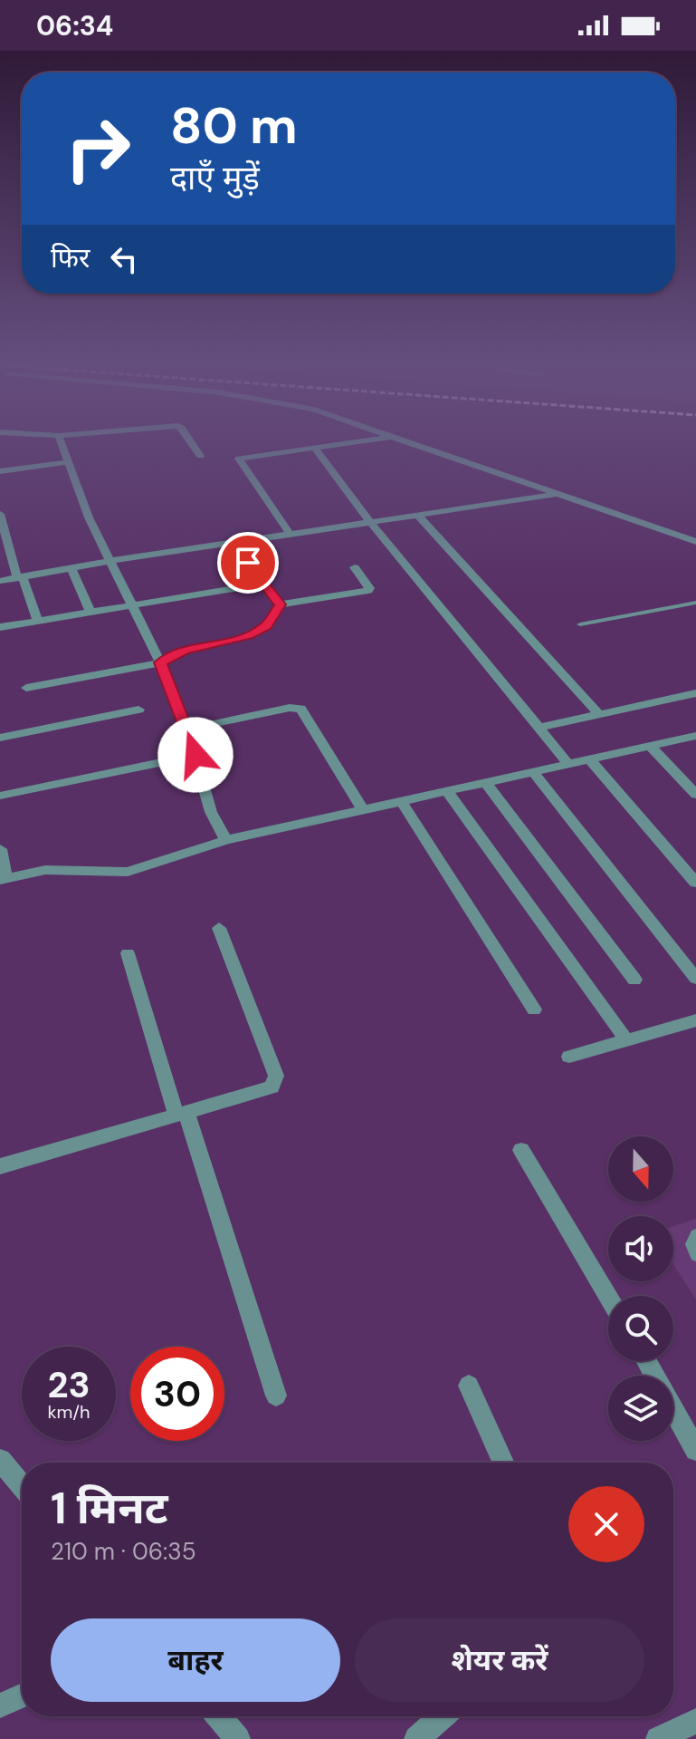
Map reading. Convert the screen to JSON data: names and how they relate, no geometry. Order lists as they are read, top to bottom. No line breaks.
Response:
{"north":"bottom","page":{"status":"06:34","turn":["80 m","दाएँ मुड़ें"],"then":"फिर","speed":"23 km/h","limit":"30","heading":["1 मिनट","210 m · 06:35"],"buttons":["बाहर","शेयर करें"]}}
